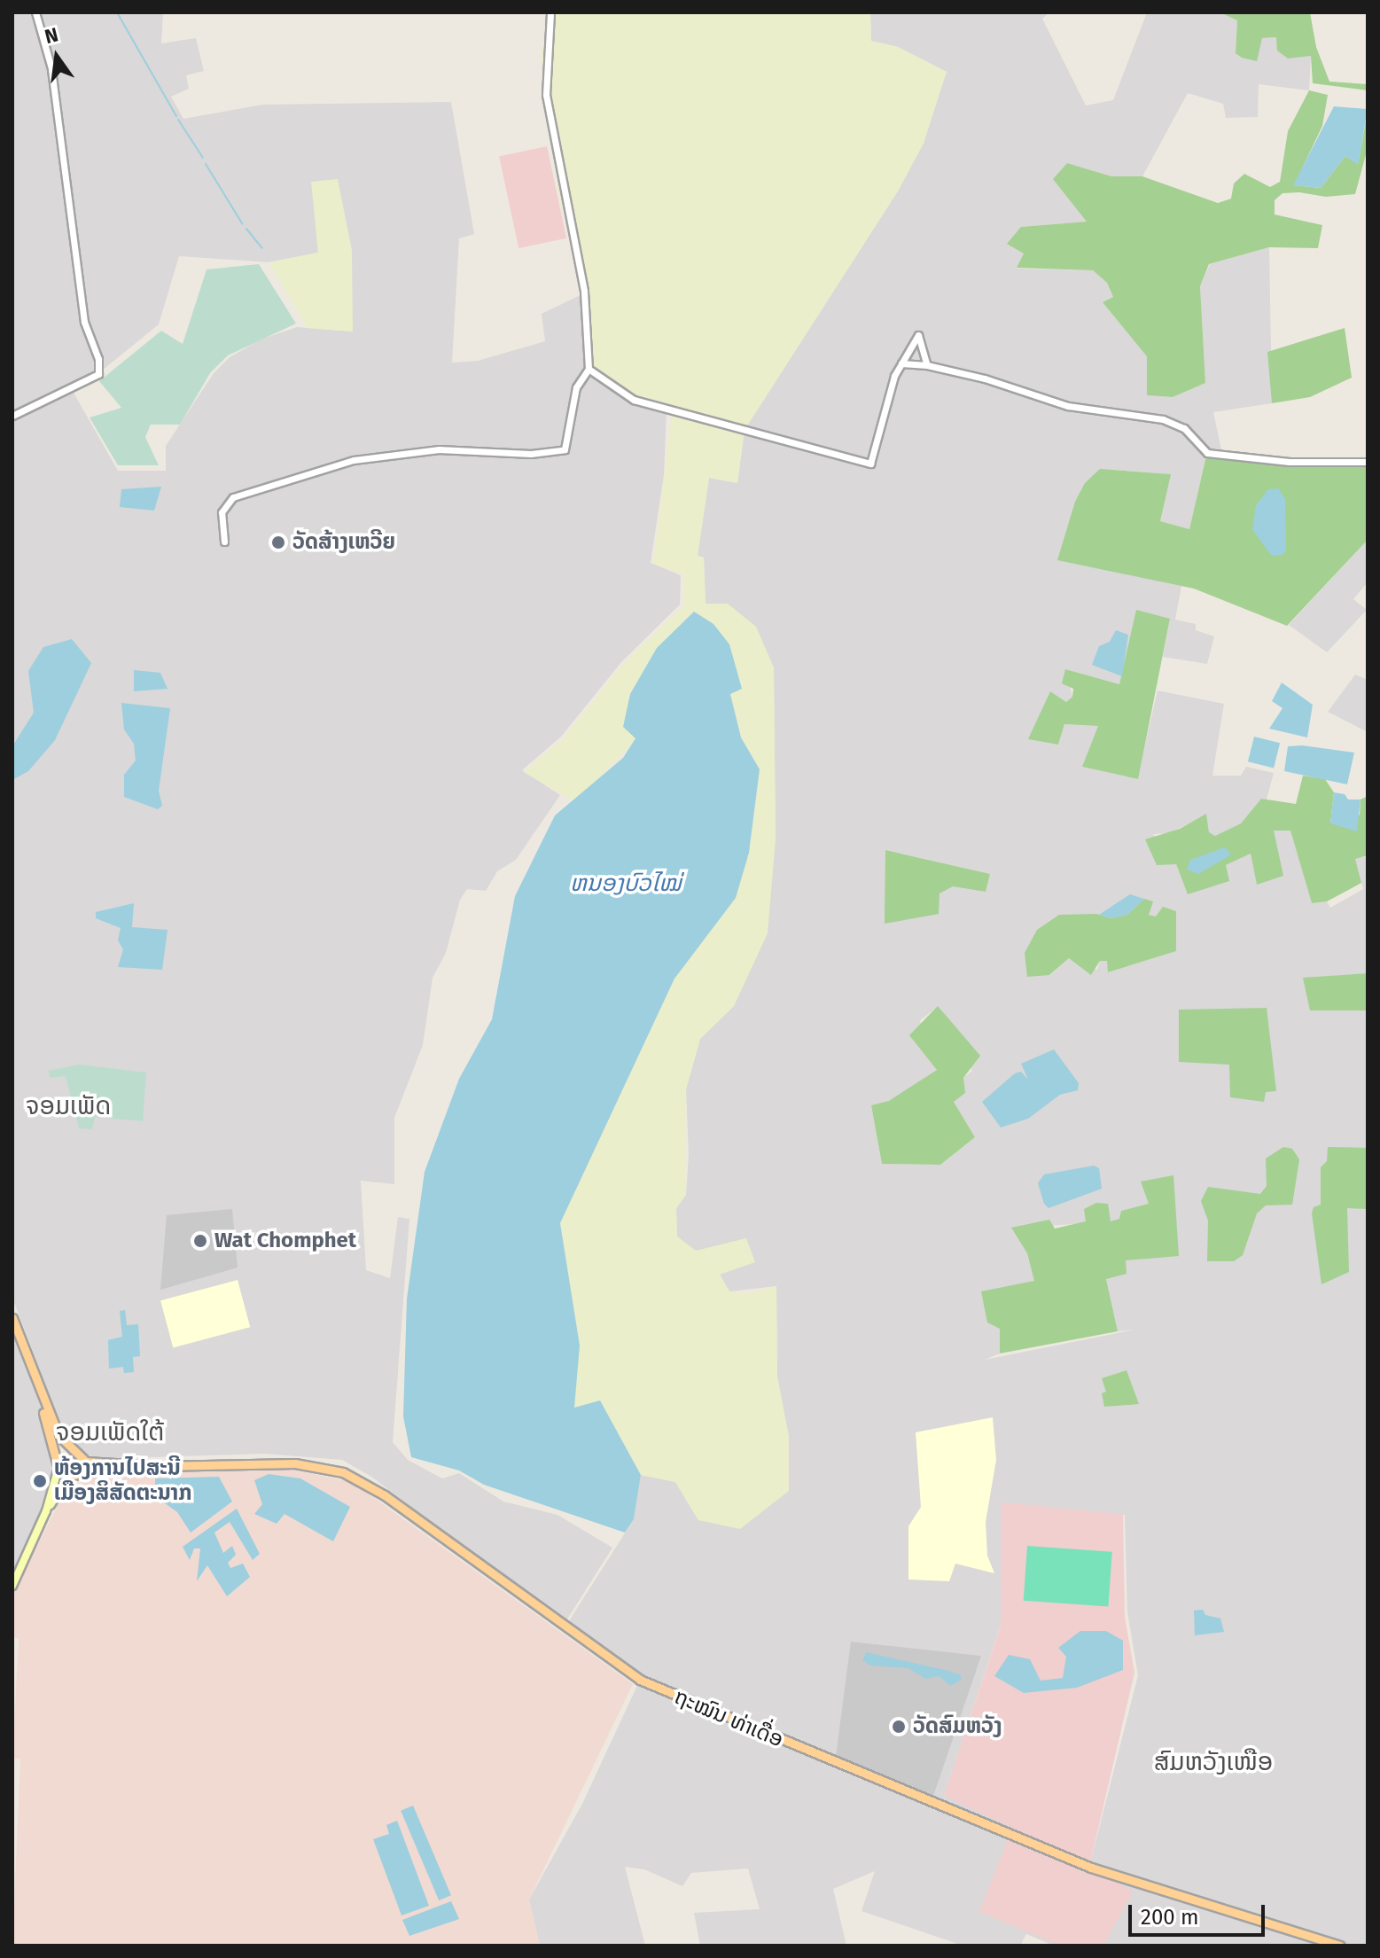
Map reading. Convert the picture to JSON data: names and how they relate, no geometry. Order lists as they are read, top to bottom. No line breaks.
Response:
{"streets":{"main road":["ຖະໝົນ ທ່າເດື່ອ"]},"districts":["ຈອມເພັດ","ຈອມເພັດໃຕ້","ສົມຫວັງເໜືອ"],"water":["ຫນອງບົວໄໝ່"],"places":["ວັດສ້າງເຫວີຍ","Wat Chomphet","ຫ້ອງການໄປສະນີ ເມືອງສິສັດຕະນາກ","ວັດສົມຫວັງ"],"scale_bar":"200 m","north":"top"}
